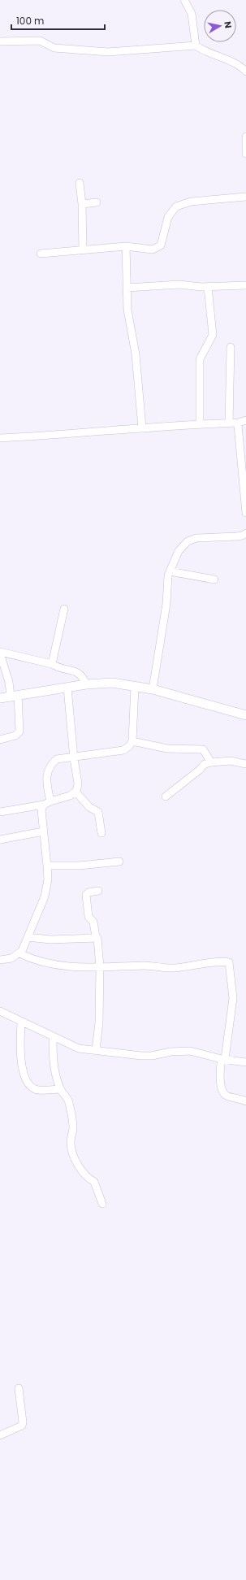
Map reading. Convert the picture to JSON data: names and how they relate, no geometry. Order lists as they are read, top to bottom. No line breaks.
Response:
{"scale_bar":"100 m","north":"right"}
